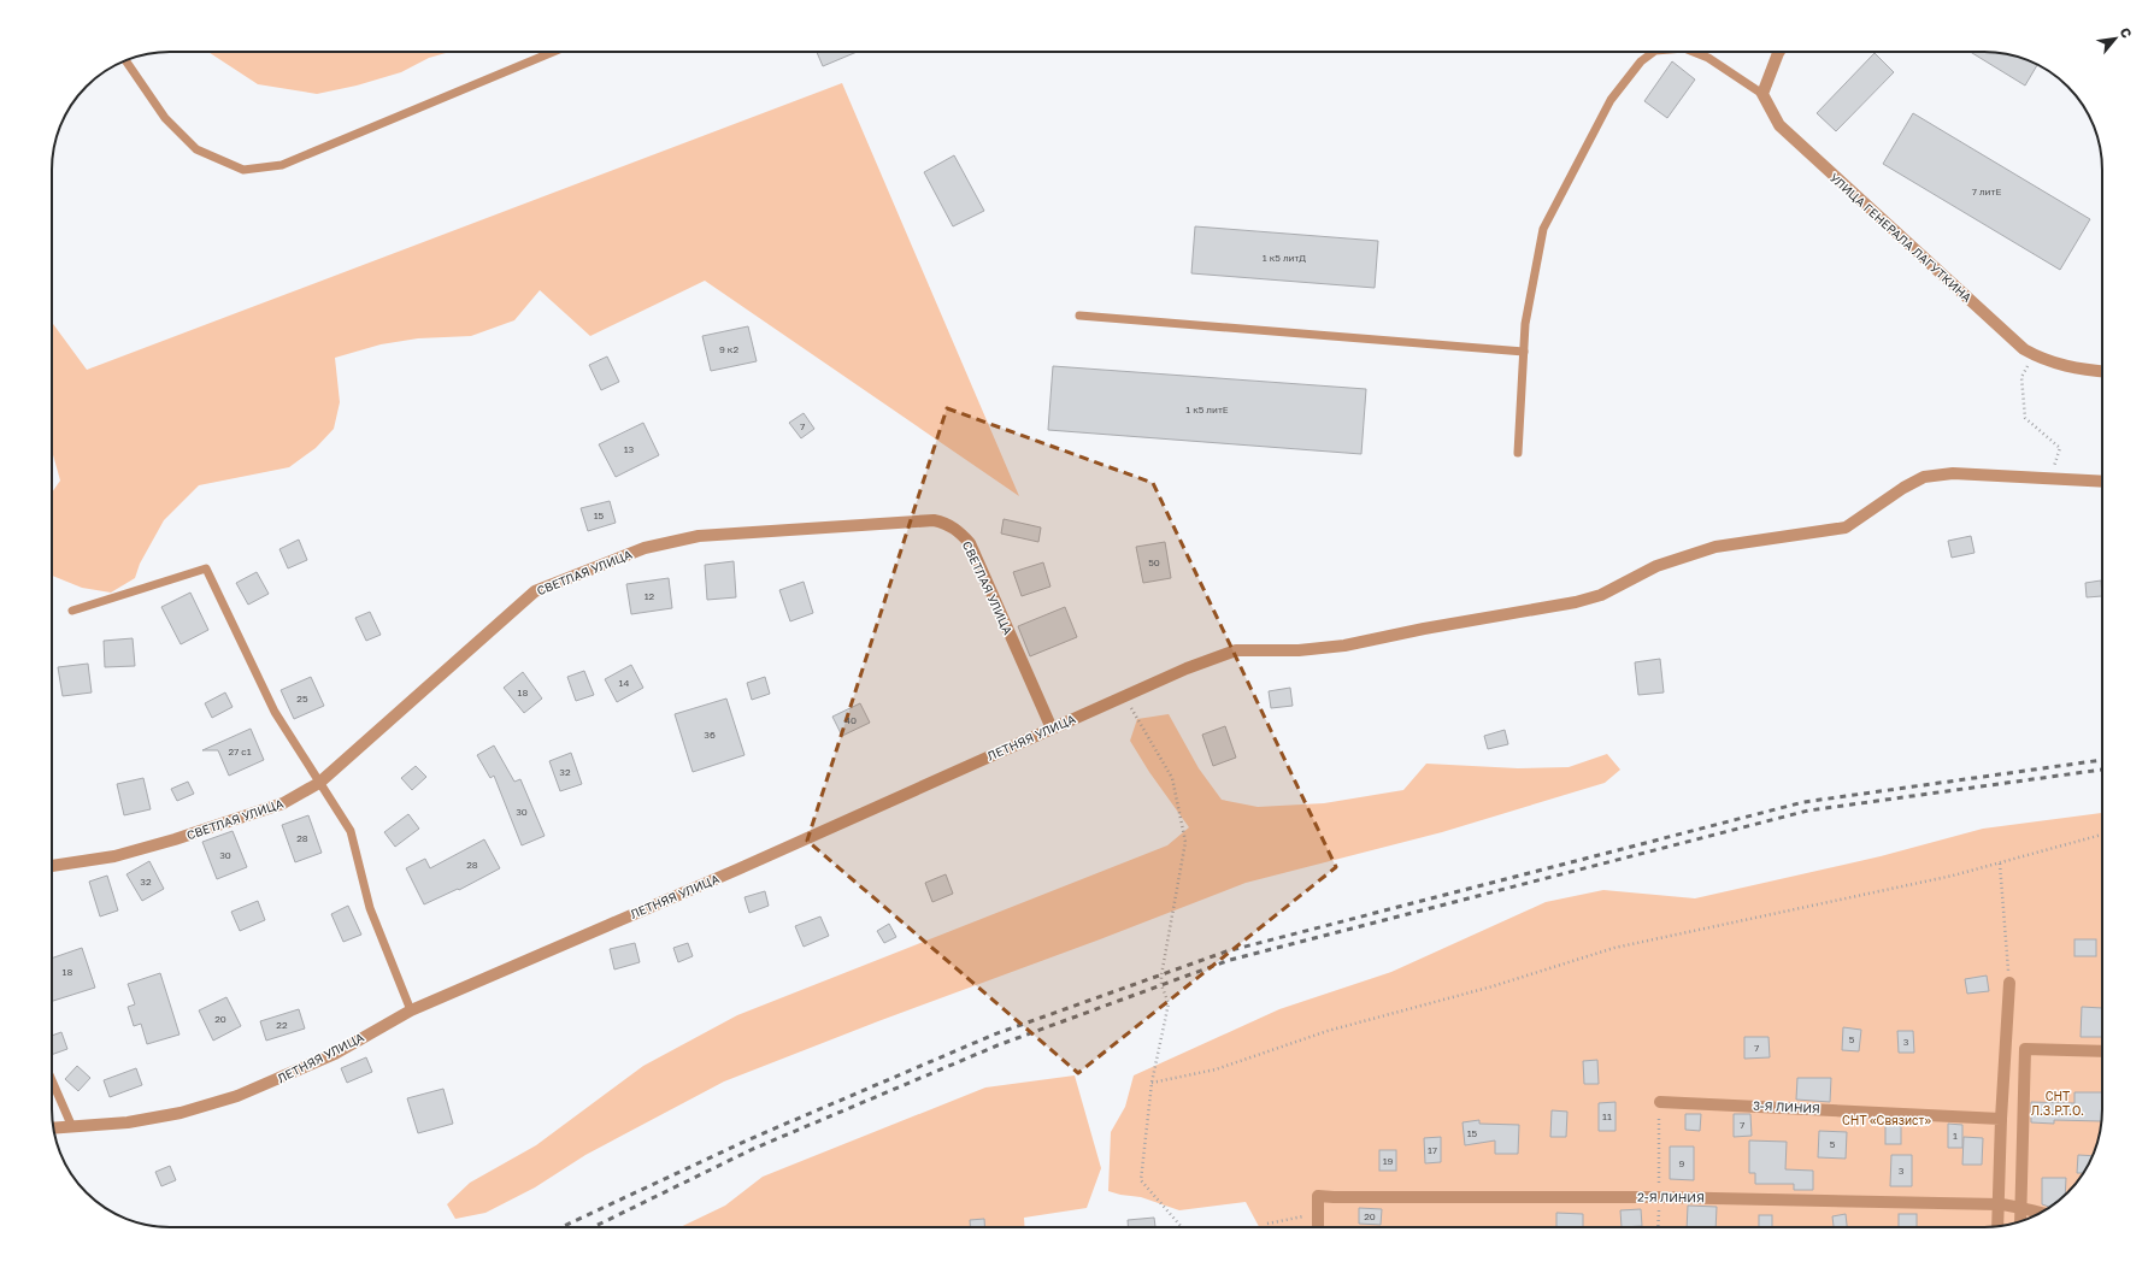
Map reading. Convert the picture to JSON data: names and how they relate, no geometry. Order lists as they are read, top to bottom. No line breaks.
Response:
{"streets":{"street":["УЛИЦА ГЕНЕРАЛА ЛАГУТКИНА","СВЕТЛАЯ УЛИЦА","ЛЕТНЯЯ УЛИЦА","3-Я ЛИНИЯ","2-Я ЛИНИЯ"]},"crossings":[["СВЕТЛАЯ УЛИЦА","ЛЕТНЯЯ УЛИЦА"]],"parks":["СНТ Л.З.Р.Т.О.","СНТ «Связист»"],"house_numbers":["7 литЕ","1 к5 литД","9 к2","1 к5 литЕ","7","13","15","50","12","14","18","25","40","36","27 с1","32","30","28","30","28","32","18","20","22","5","3","7","11","7","15","1","5","17","19","9","3","20"],"north":"top right"}
